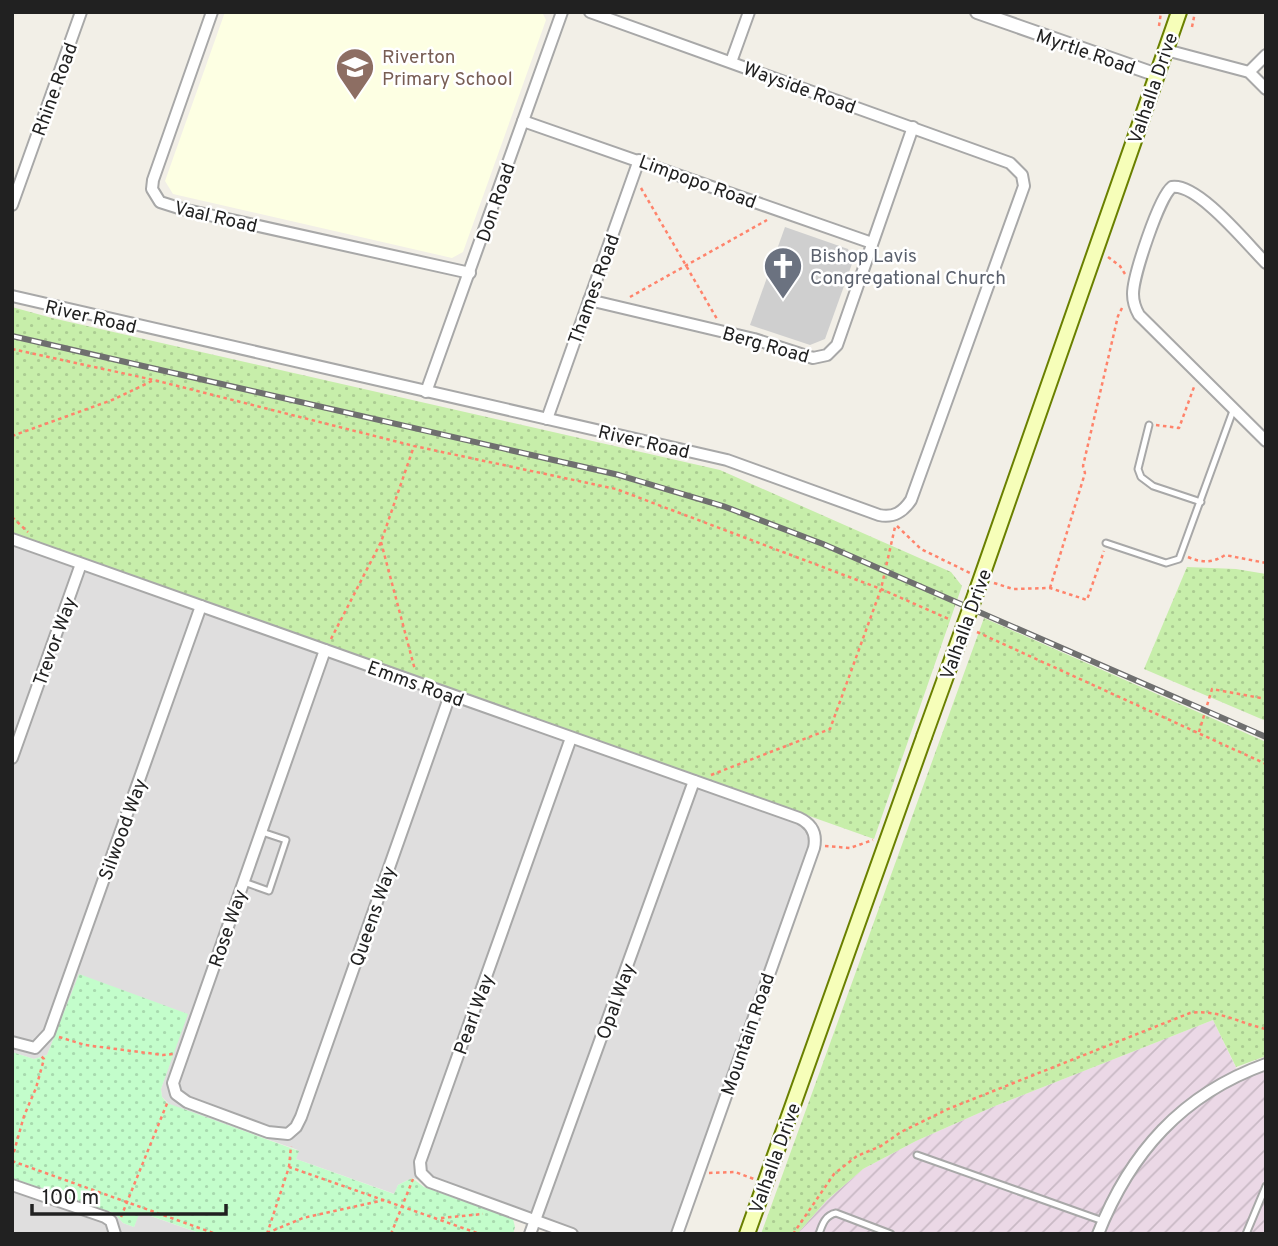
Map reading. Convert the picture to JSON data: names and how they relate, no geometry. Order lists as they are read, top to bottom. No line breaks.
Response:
{"streets":{"main road":["Valhalla Drive"],"street":["Myrtle Road","Wayside Road","Rhine Road","Limpopo Road","Don Road","Vaal Road","Thames Road","River Road","Berg Road","Trevor Way","Emms Road","Silwood Way","Queens Way","Rose Way","Opal Way","Pearl Way","Mountain Road"]},"crossings":[["Myrtle Road","Valhalla Drive"],["Wayside Road","River Road"],["Wayside Road","Berg Road"],["Limpopo Road","Don Road"],["Limpopo Road","Thames Road"],["Limpopo Road","Berg Road"],["Don Road","Vaal Road"],["Don Road","River Road"],["Thames Road","River Road"],["Thames Road","Berg Road"],["Trevor Way","Emms Road"],["Emms Road","Silwood Way"],["Emms Road","Queens Way"],["Emms Road","Rose Way"],["Emms Road","Opal Way"],["Emms Road","Pearl Way"],["Emms Road","Mountain Road"]],"places":{"school or university":["Riverton Primary School"],"church":["Bishop Lavis Congregational Church"]},"scale_bar":"100 m"}
